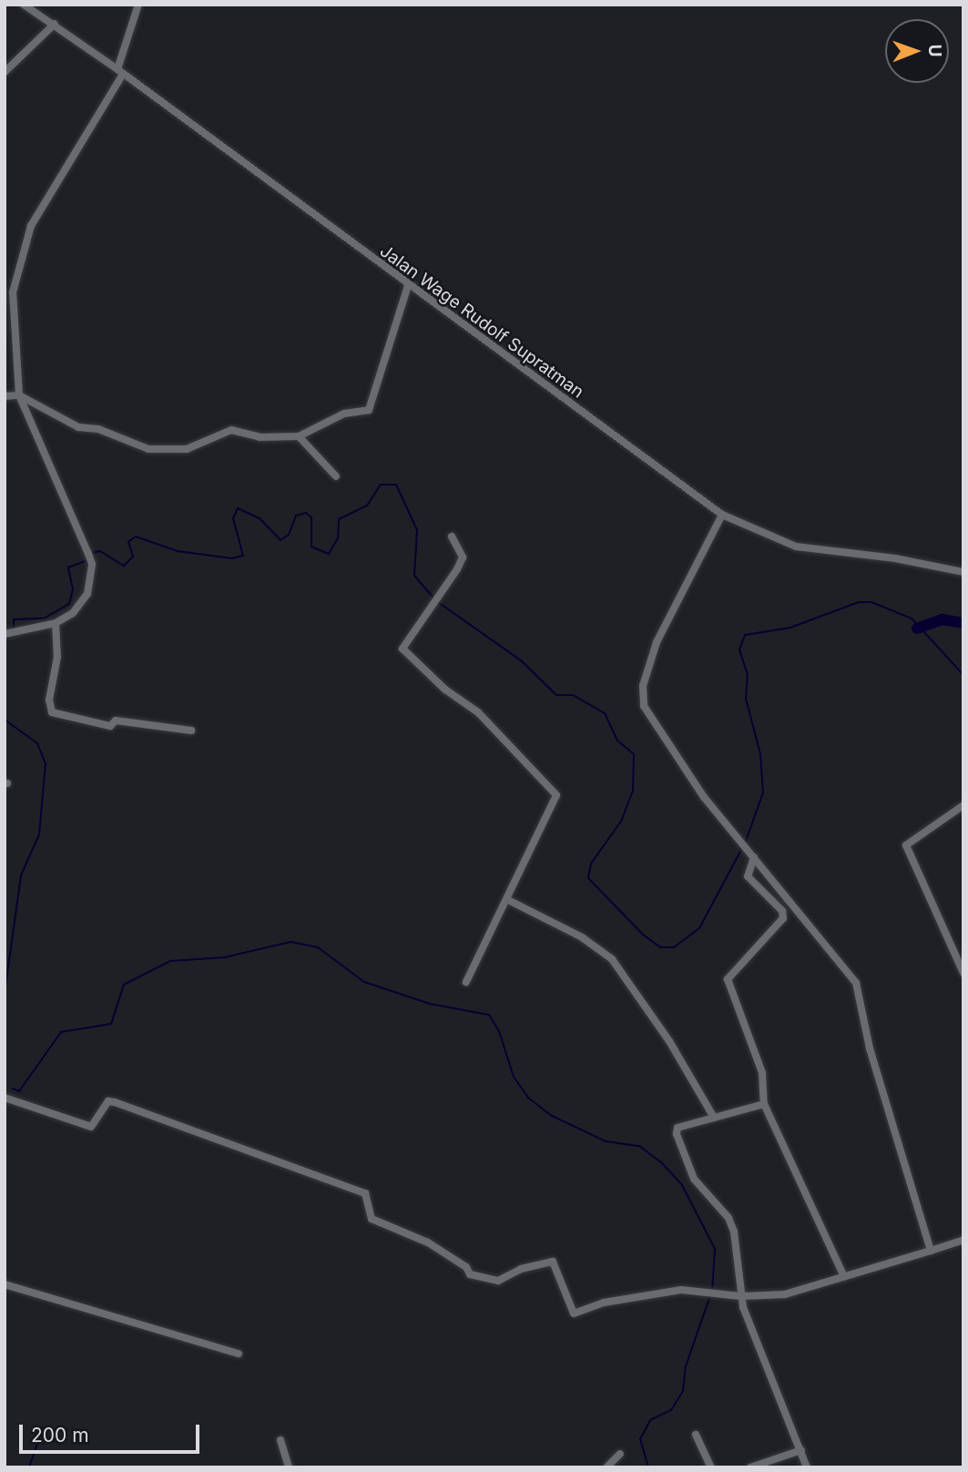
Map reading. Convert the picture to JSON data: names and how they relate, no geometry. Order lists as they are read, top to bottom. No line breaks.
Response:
{"streets":{"street":["Jalan Wage Rudolf Supratman"]},"scale_bar":"200 m","north":"right"}
